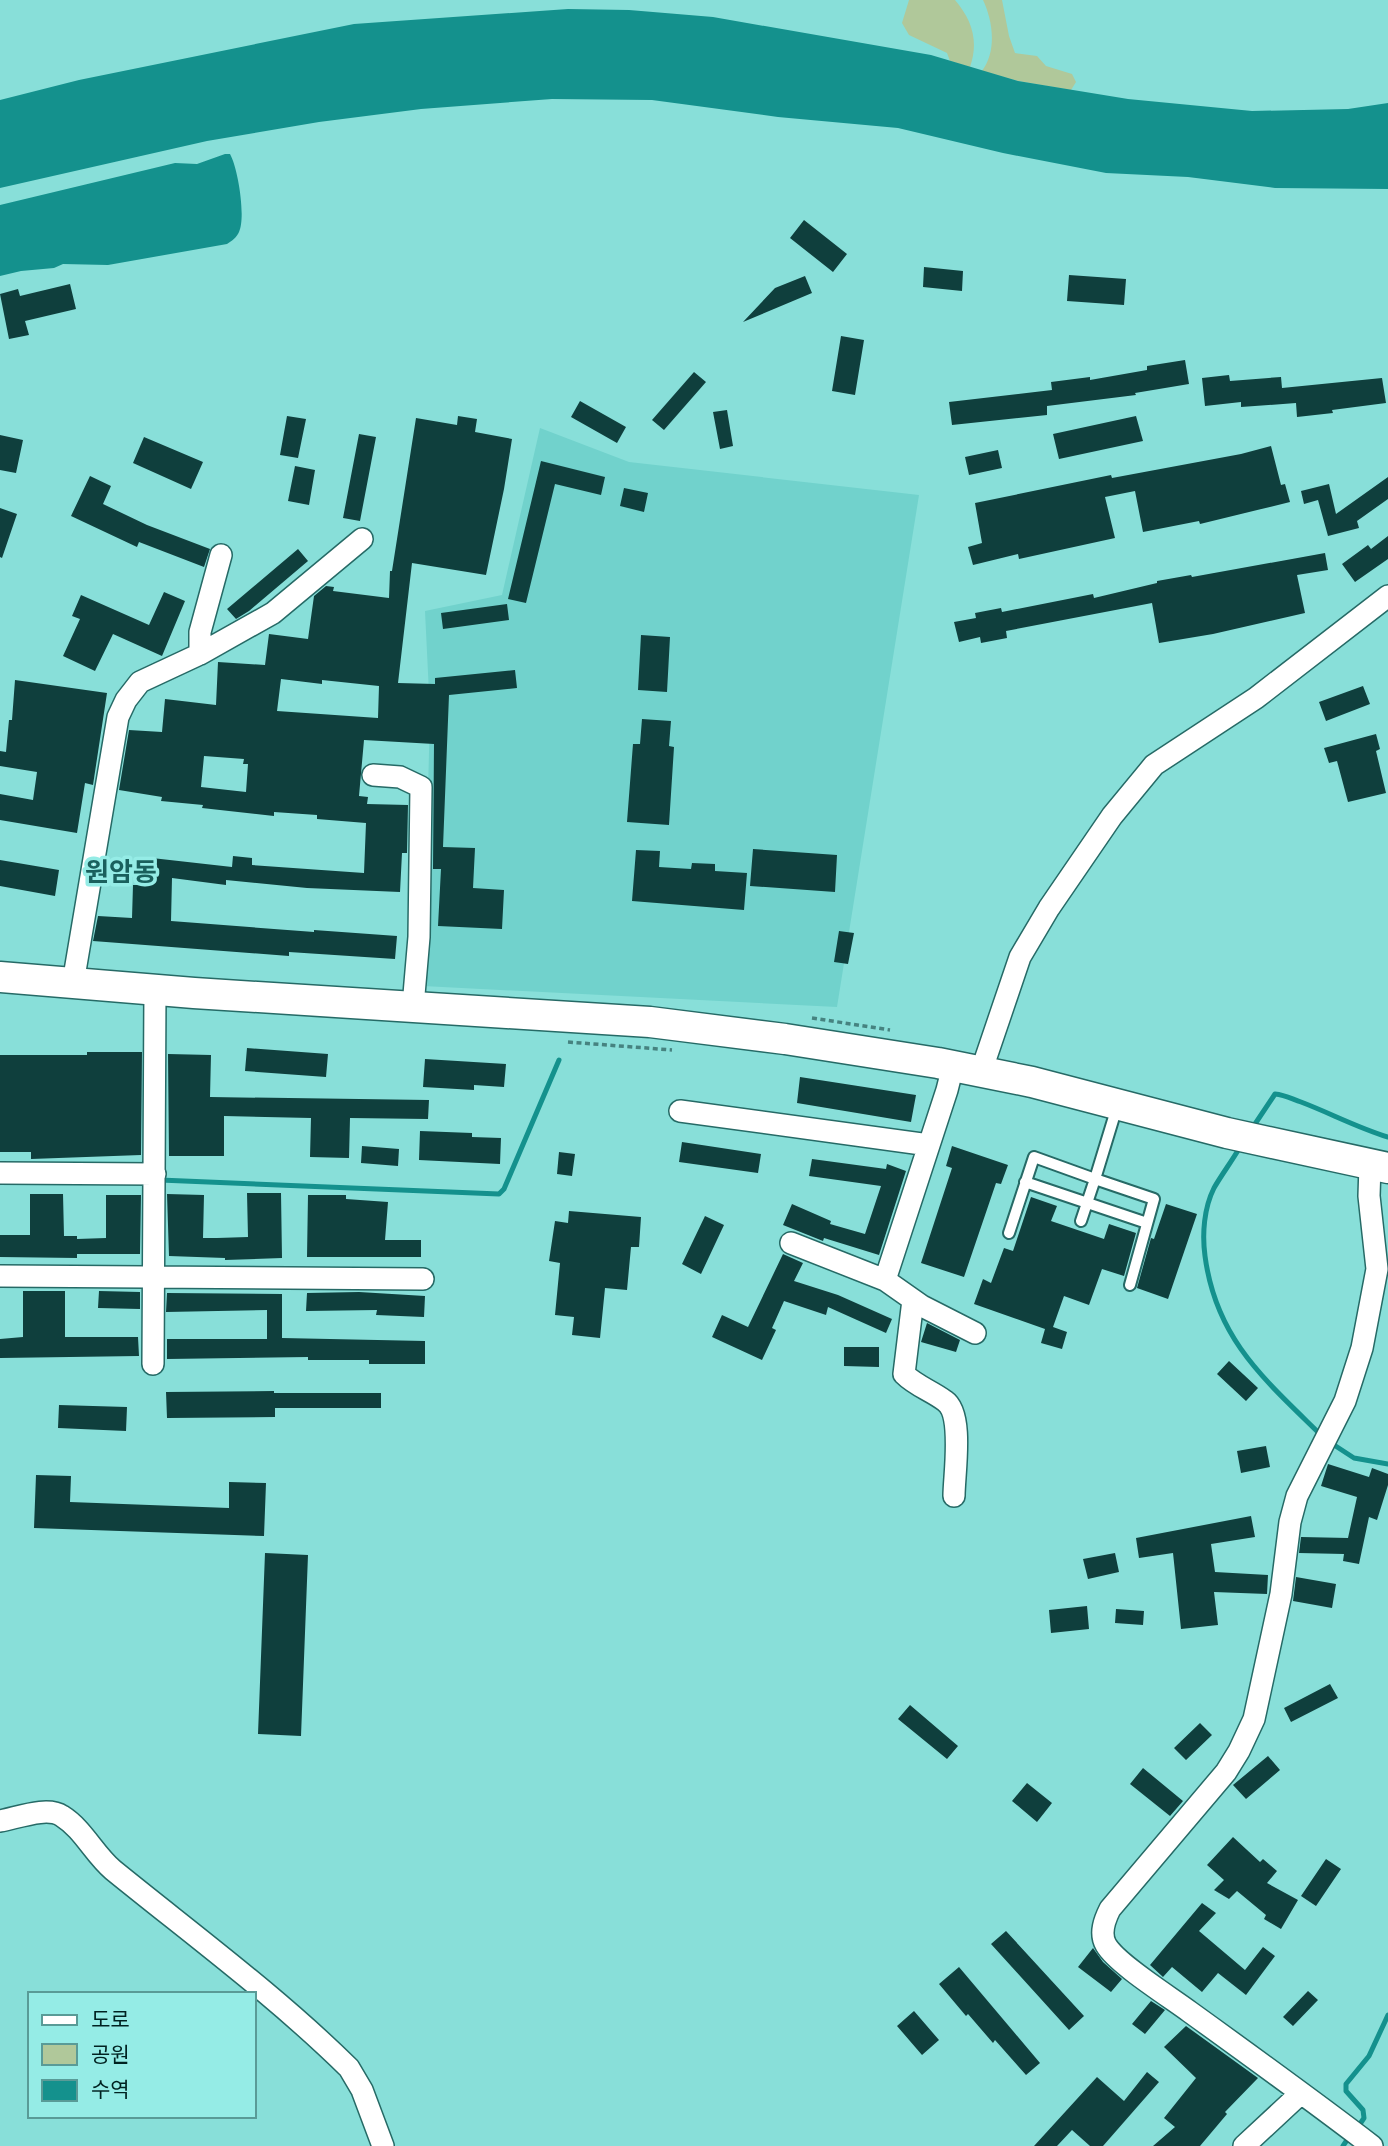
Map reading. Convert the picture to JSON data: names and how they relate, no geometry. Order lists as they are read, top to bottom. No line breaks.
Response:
{"districts":["원암동"],"legend":["도로","공원","수역"]}
